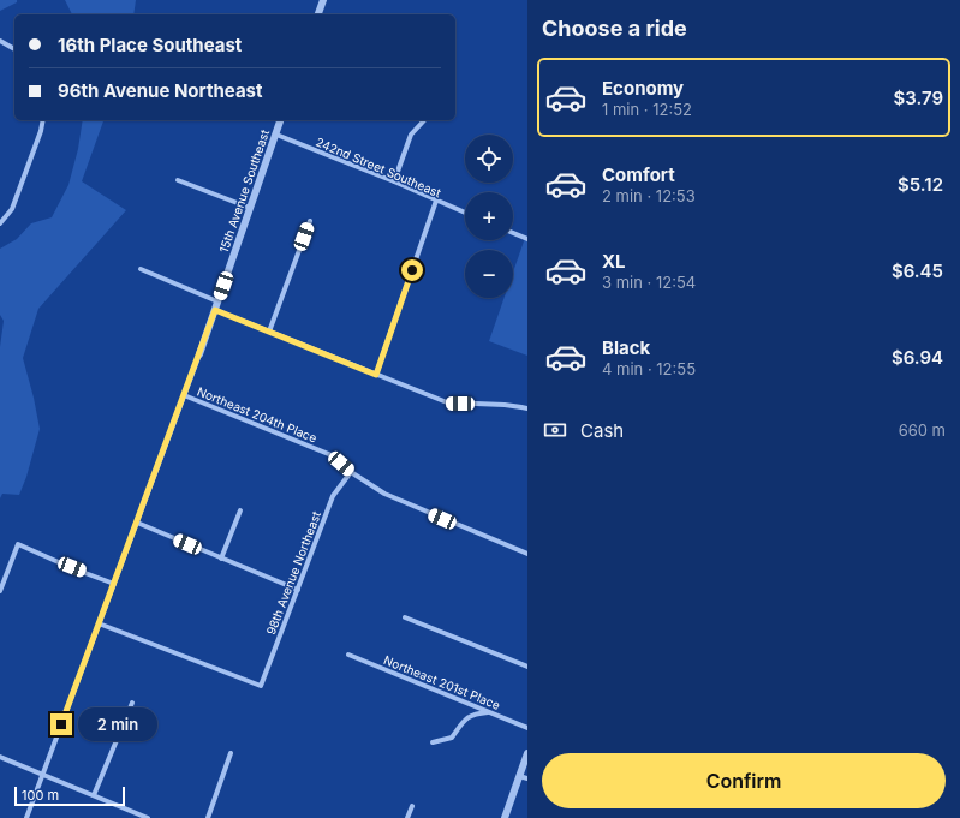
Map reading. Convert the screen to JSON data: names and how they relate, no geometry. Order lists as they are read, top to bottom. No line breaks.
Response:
{"streets":{"street":["242nd Street Southeast","15th Avenue Southeast","Northeast 204th Place","98th Avenue Northeast","Northeast 201st Place"]},"crossings":[["242nd Street Southeast","15th Avenue Southeast"],["Northeast 204th Place","98th Avenue Northeast"]],"scale_bar":"100 m","page":{"heading":"Choose a ride","banner":["16th Place Southeast","96th Avenue Northeast"],"list":[{"name":"Economy","note":"1 min · 12:52","value":"$3.79"},{"name":"Comfort","note":"2 min · 12:53","value":"$5.12"},{"name":"XL","note":"3 min · 12:54","value":"$6.45"},{"name":"Black","note":"4 min · 12:55","value":"$6.94"}],"map_buttons":["+","−"],"pay":["Cash","660 m"],"bubble":"2 min","buttons":"Confirm","scale":"100 m"}}
